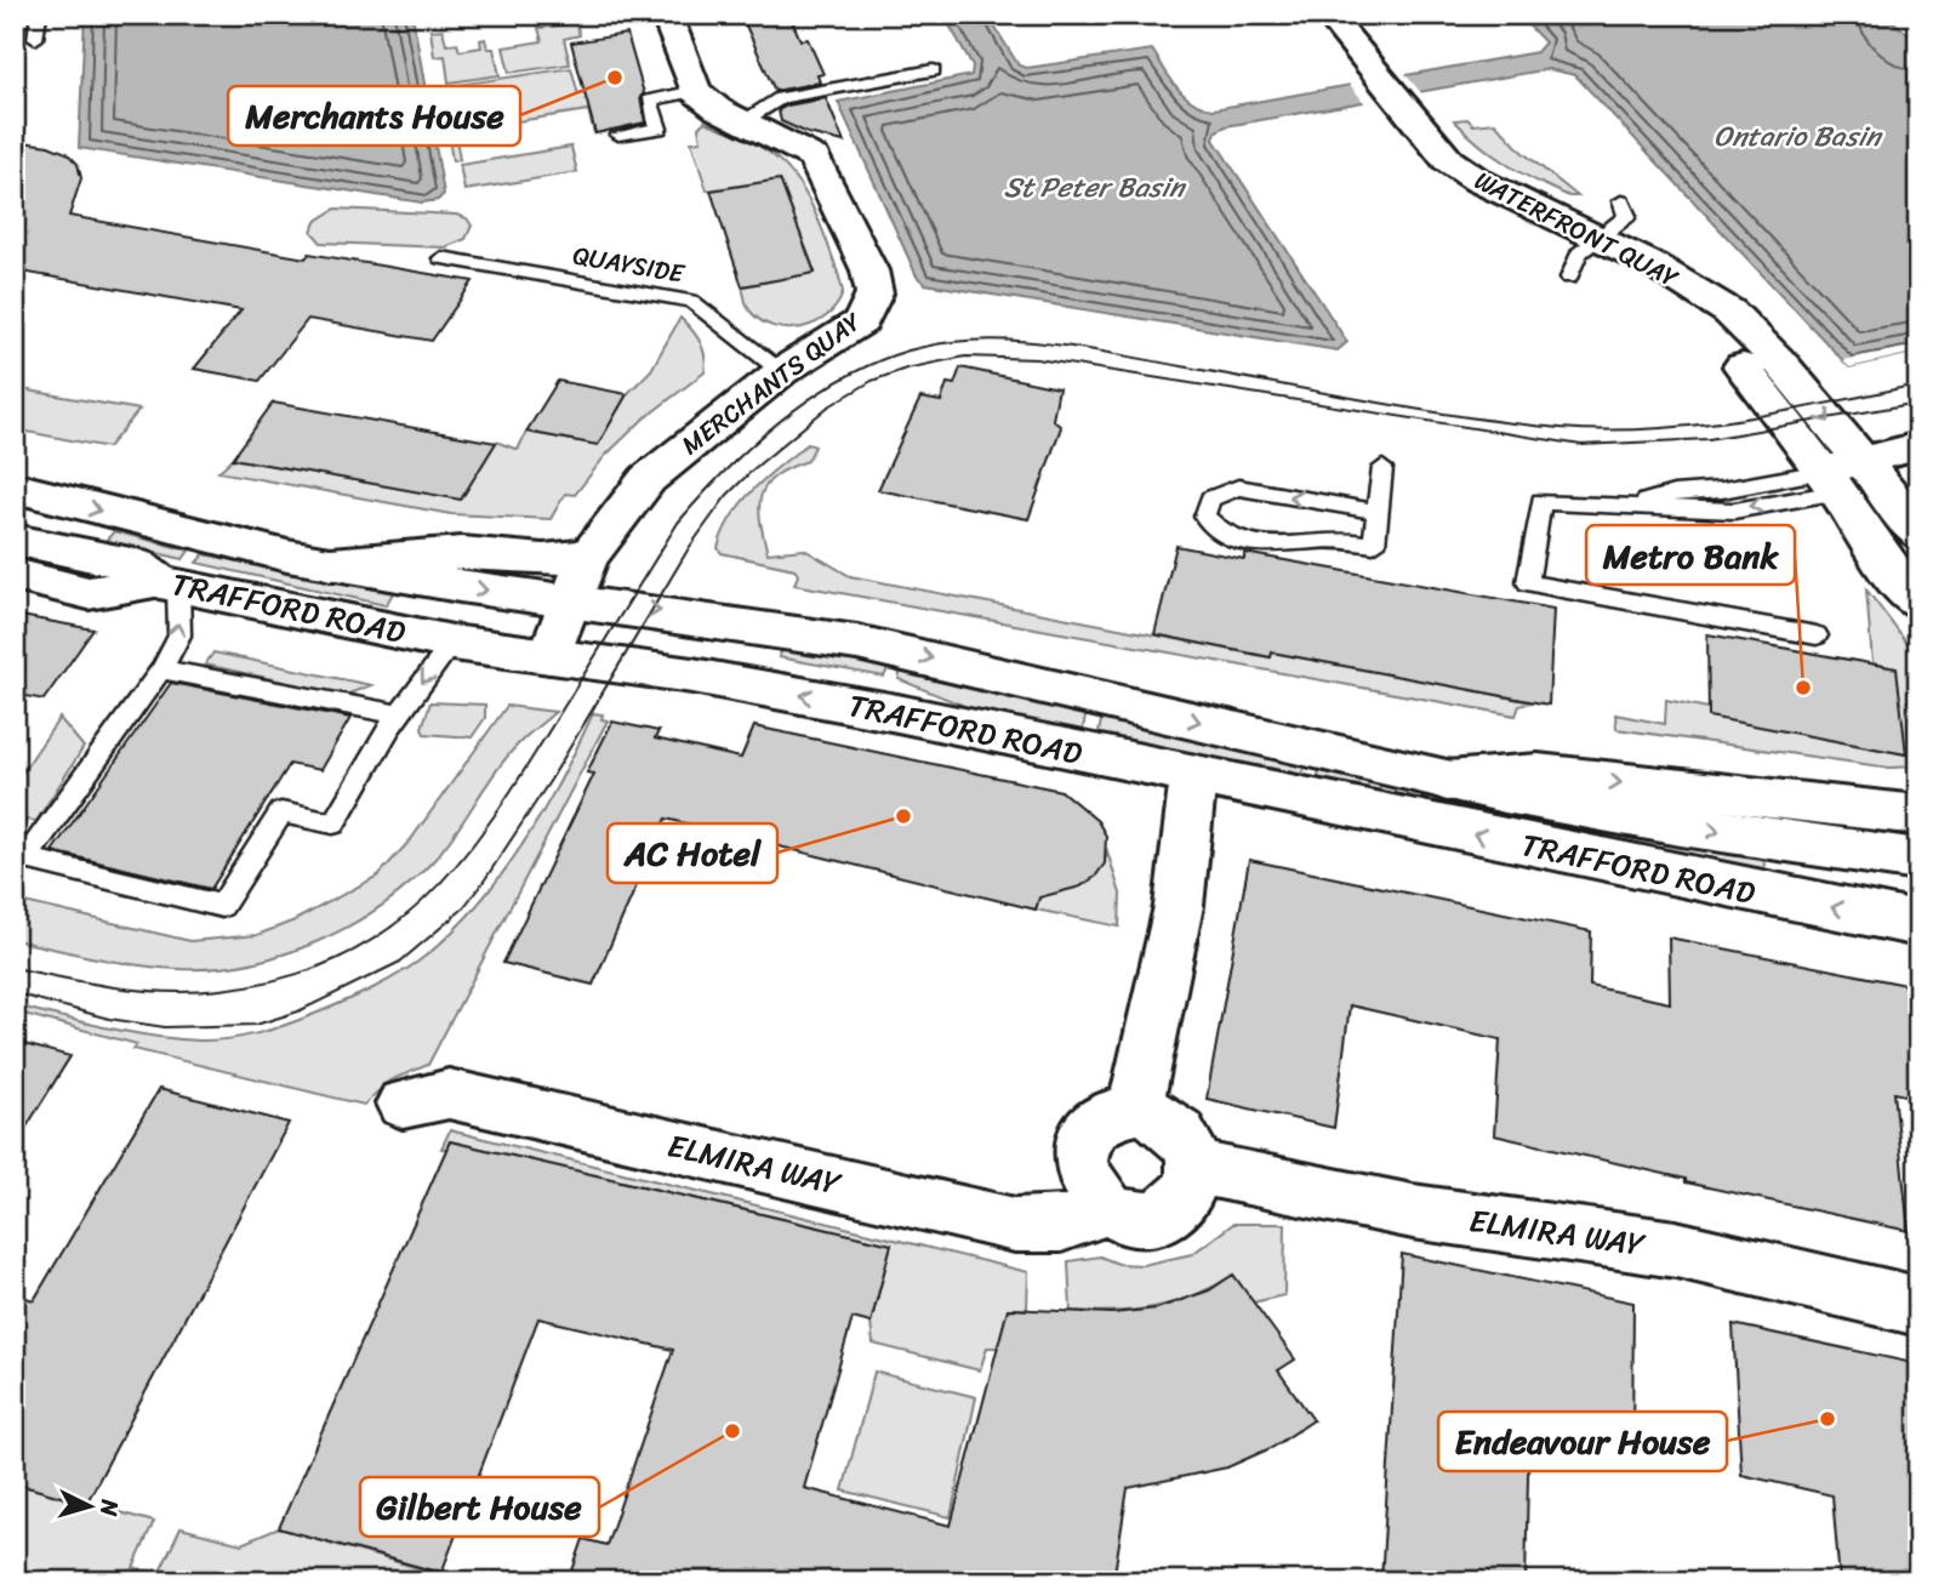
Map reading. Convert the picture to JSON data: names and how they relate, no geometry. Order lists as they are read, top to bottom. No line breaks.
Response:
{"streets":{"main road":["WATERFRONT QUAY","MERCHANTS QUAY","TRAFFORD ROAD","ELMIRA WAY"],"lane":["QUAYSIDE"]},"crossings":[["QUAYSIDE","MERCHANTS QUAY"],["MERCHANTS QUAY","TRAFFORD ROAD"]],"water":["Ontario Basin","St Peter Basin"],"places":["Merchants House","Metro Bank","AC Hotel","Endeavour House","Gilbert House"],"north":"right"}
